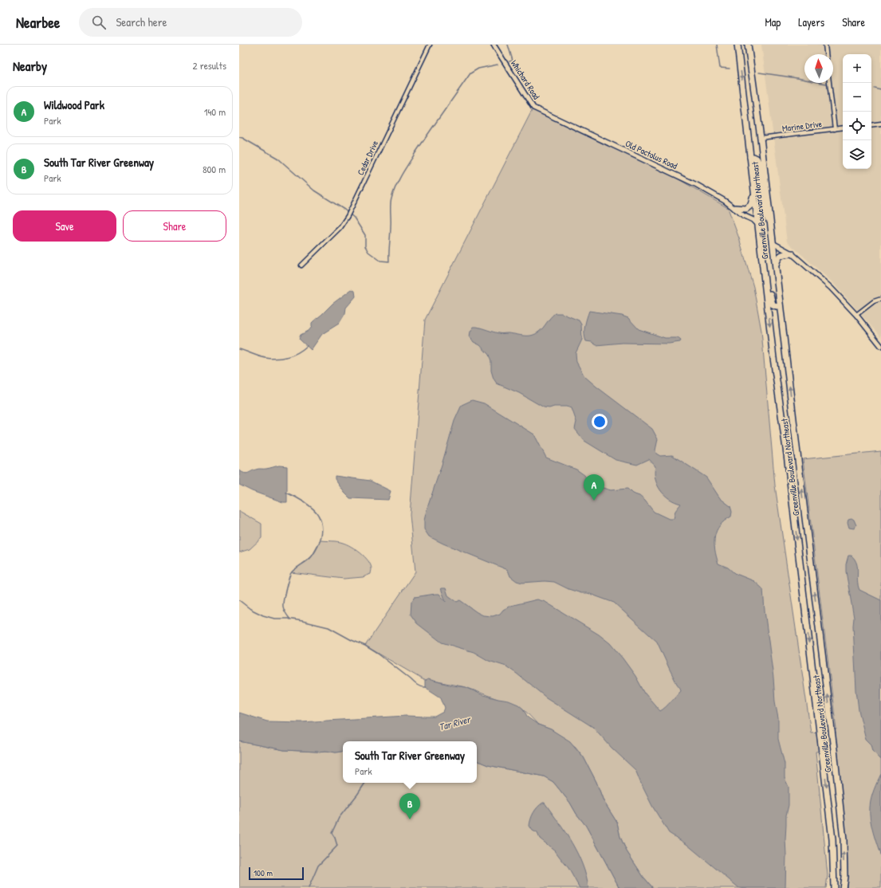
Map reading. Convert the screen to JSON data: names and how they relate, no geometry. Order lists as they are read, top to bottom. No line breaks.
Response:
{"streets":{"highway":["Greenville Boulevard Northeast"],"street":["Whichard Road","Marine Drive","Old Pactolus Road","Cedar Drive"]},"crossings":[["Whichard Road","Old Pactolus Road"],["Marine Drive","Greenville Boulevard Northeast"],["Old Pactolus Road","Greenville Boulevard Northeast"]],"water":["Tar River"],"scale_bar":"100 m","north":"top","page":{"header":"Nearbee","search":"Search here","nav":["Map","Layers","Share"],"heading":["Nearby","2 results"],"map_buttons":["+","−"],"list":[{"mark":"A","name":"Wildwood Park","note":"Park","value":"140 m"},{"mark":"B","name":"South Tar River Greenway","note":"Park","value":"800 m"}],"buttons":["Save","Share"],"pins":["A","B"],"popup":["South Tar River Greenway","Park"],"scale":"100 m"}}
